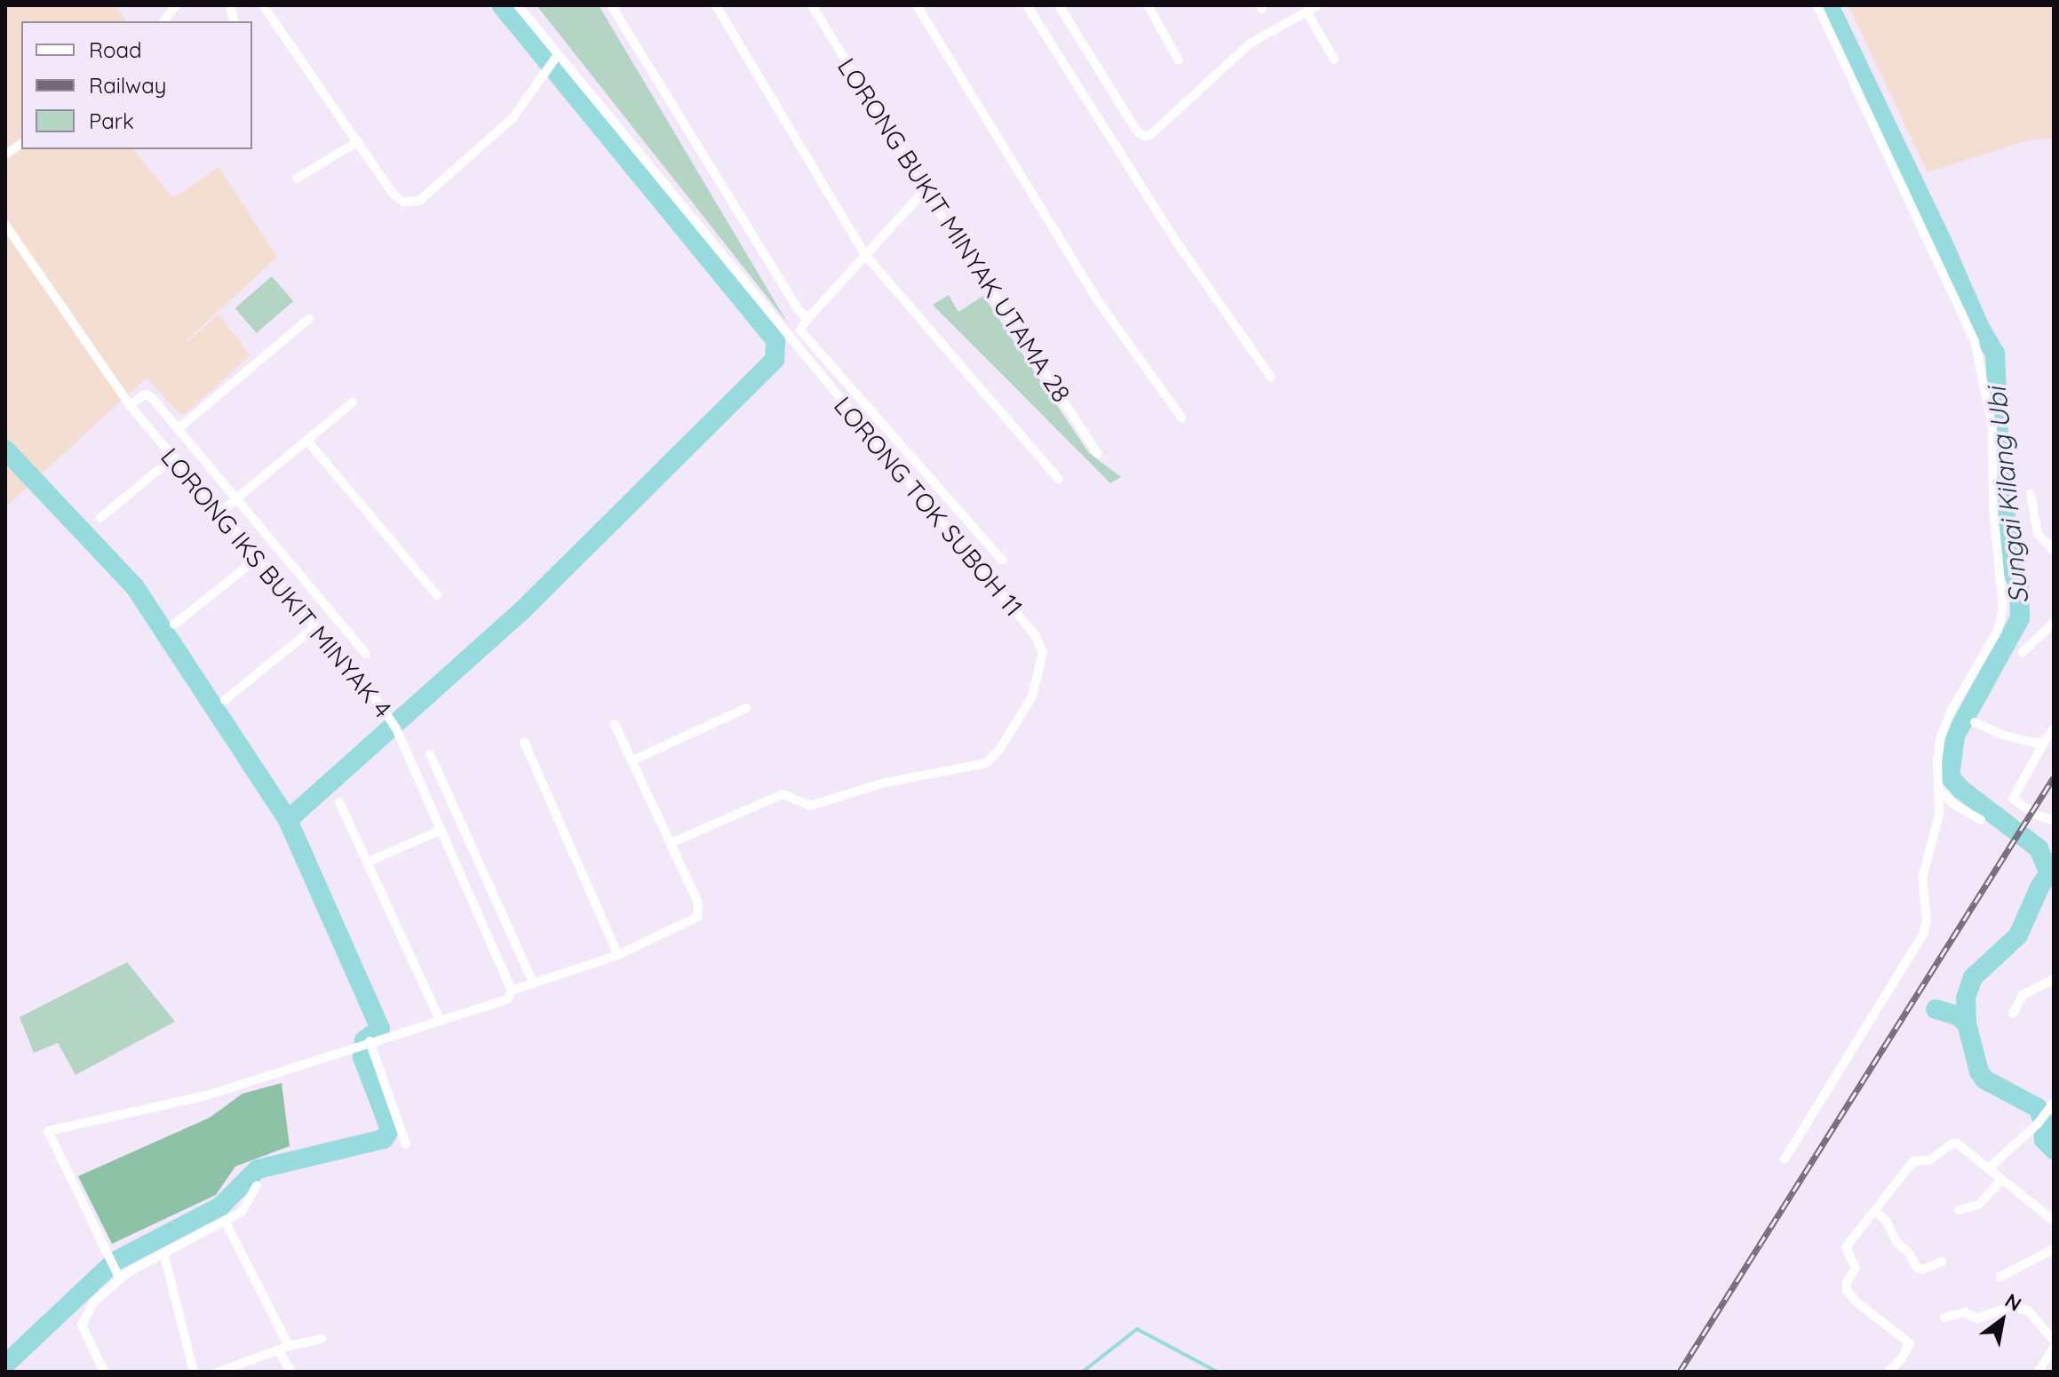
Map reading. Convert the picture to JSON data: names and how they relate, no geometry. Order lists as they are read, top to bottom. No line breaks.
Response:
{"streets":{"street":["LORONG BUKIT MINYAK UTAMA 28","LORONG TOK SUBOH 11","LORONG IKS BUKIT MINYAK 4"]},"water":["Sungai Kilang Ubi"],"legend":["Road","Railway","Park"],"north":"top right"}
